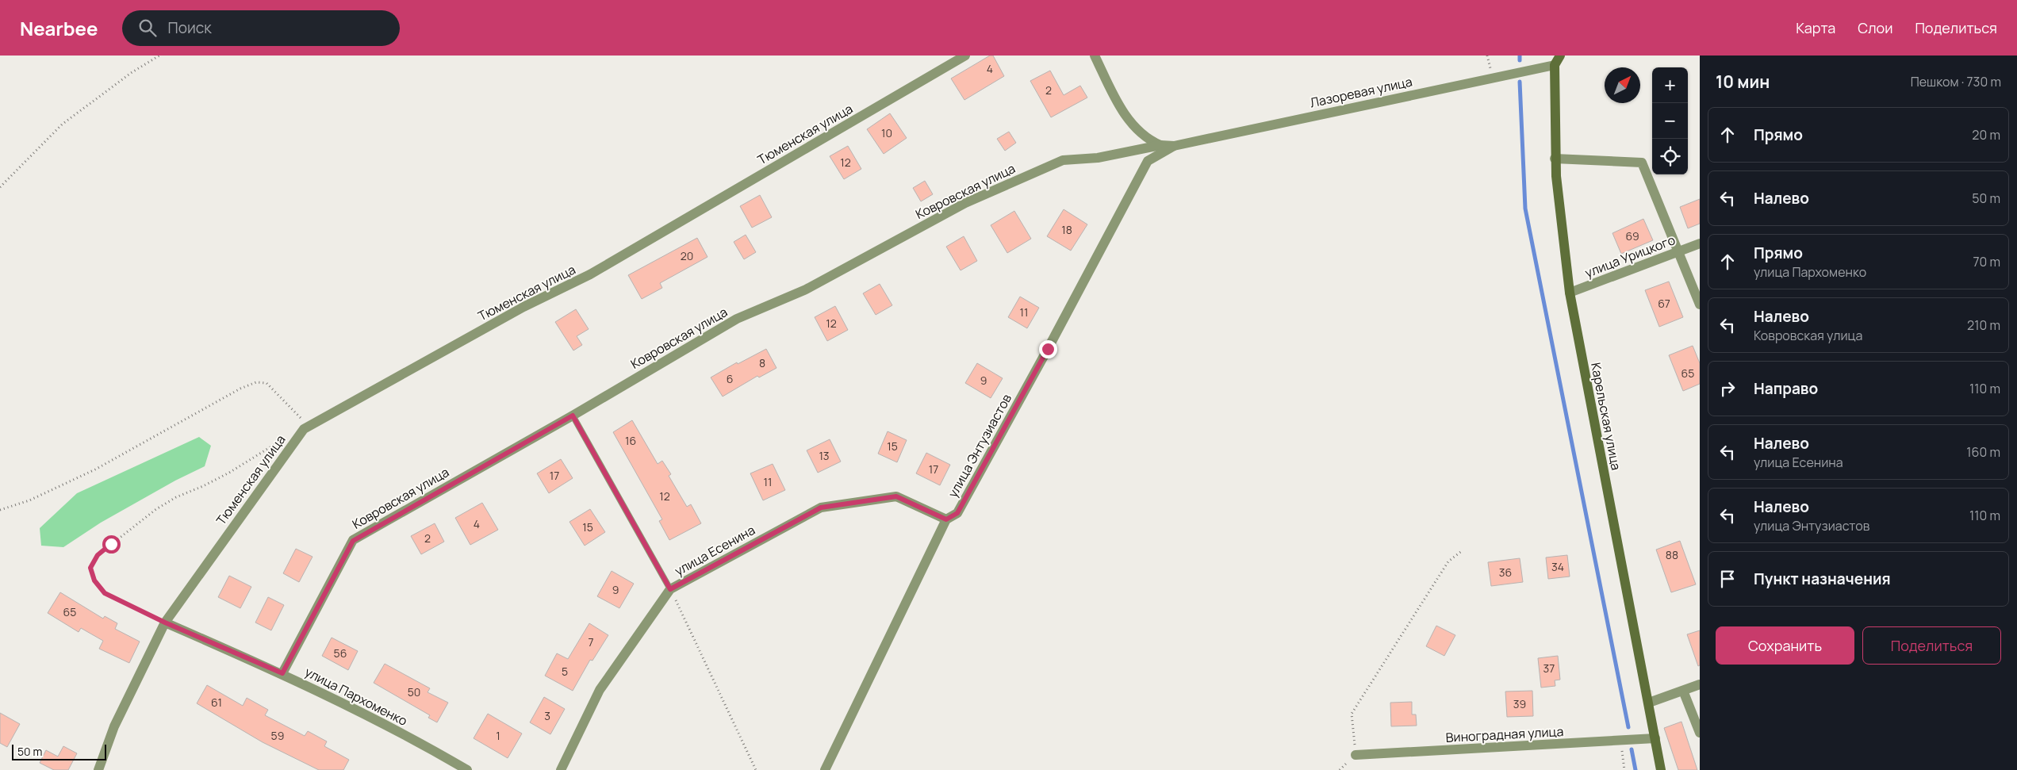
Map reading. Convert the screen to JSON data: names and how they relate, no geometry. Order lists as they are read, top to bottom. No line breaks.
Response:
{"streets":{"main road":["Карельская улица"],"street":["Лазоревая улица","Тюменская улица","Ковровская улица","улица Урицкого","улица Энтузиастов","улица Есенина","улица Пархоменко","Виноградная улица"]},"crossings":[["Лазоревая улица","Ковровская улица"],["Лазоревая улица","Карельская улица"],["Лазоревая улица","улица Энтузиастов"],["Тюменская улица","улица Пархоменко"],["Ковровская улица","улица Энтузиастов"],["Ковровская улица","улица Пархоменко"],["улица Урицкого","Карельская улица"],["Карельская улица","Виноградная улица"],["улица Энтузиастов","улица Есенина"]],"house_numbers":["4","2","10","12","18","69","20","67","11","12","8","65","6","9","16","15","13","17","17","11","12","4","15","2","88","34","36","9","65","7","56","37","5","50","61","39","3","59","1"],"scale_bar":"50 m","north":"top right","page":{"header":"Nearbee","search":"Поиск","nav":["Карта","Слои","Поделиться"],"heading":["10 мин","Пешком · 730 m"],"map_buttons":["+","−"],"list":[["Прямо","20 m"],["Налево","50 m"],["Прямо","улица Пархоменко","70 m"],["Налево","Ковровская улица","210 m"],["Направо","110 m"],["Налево","улица Есенина","160 m"],["Налево","улица Энтузиастов","110 m"],"Пункт назначения"],"buttons":["Сохранить","Поделиться"],"scale":"50 m"}}
